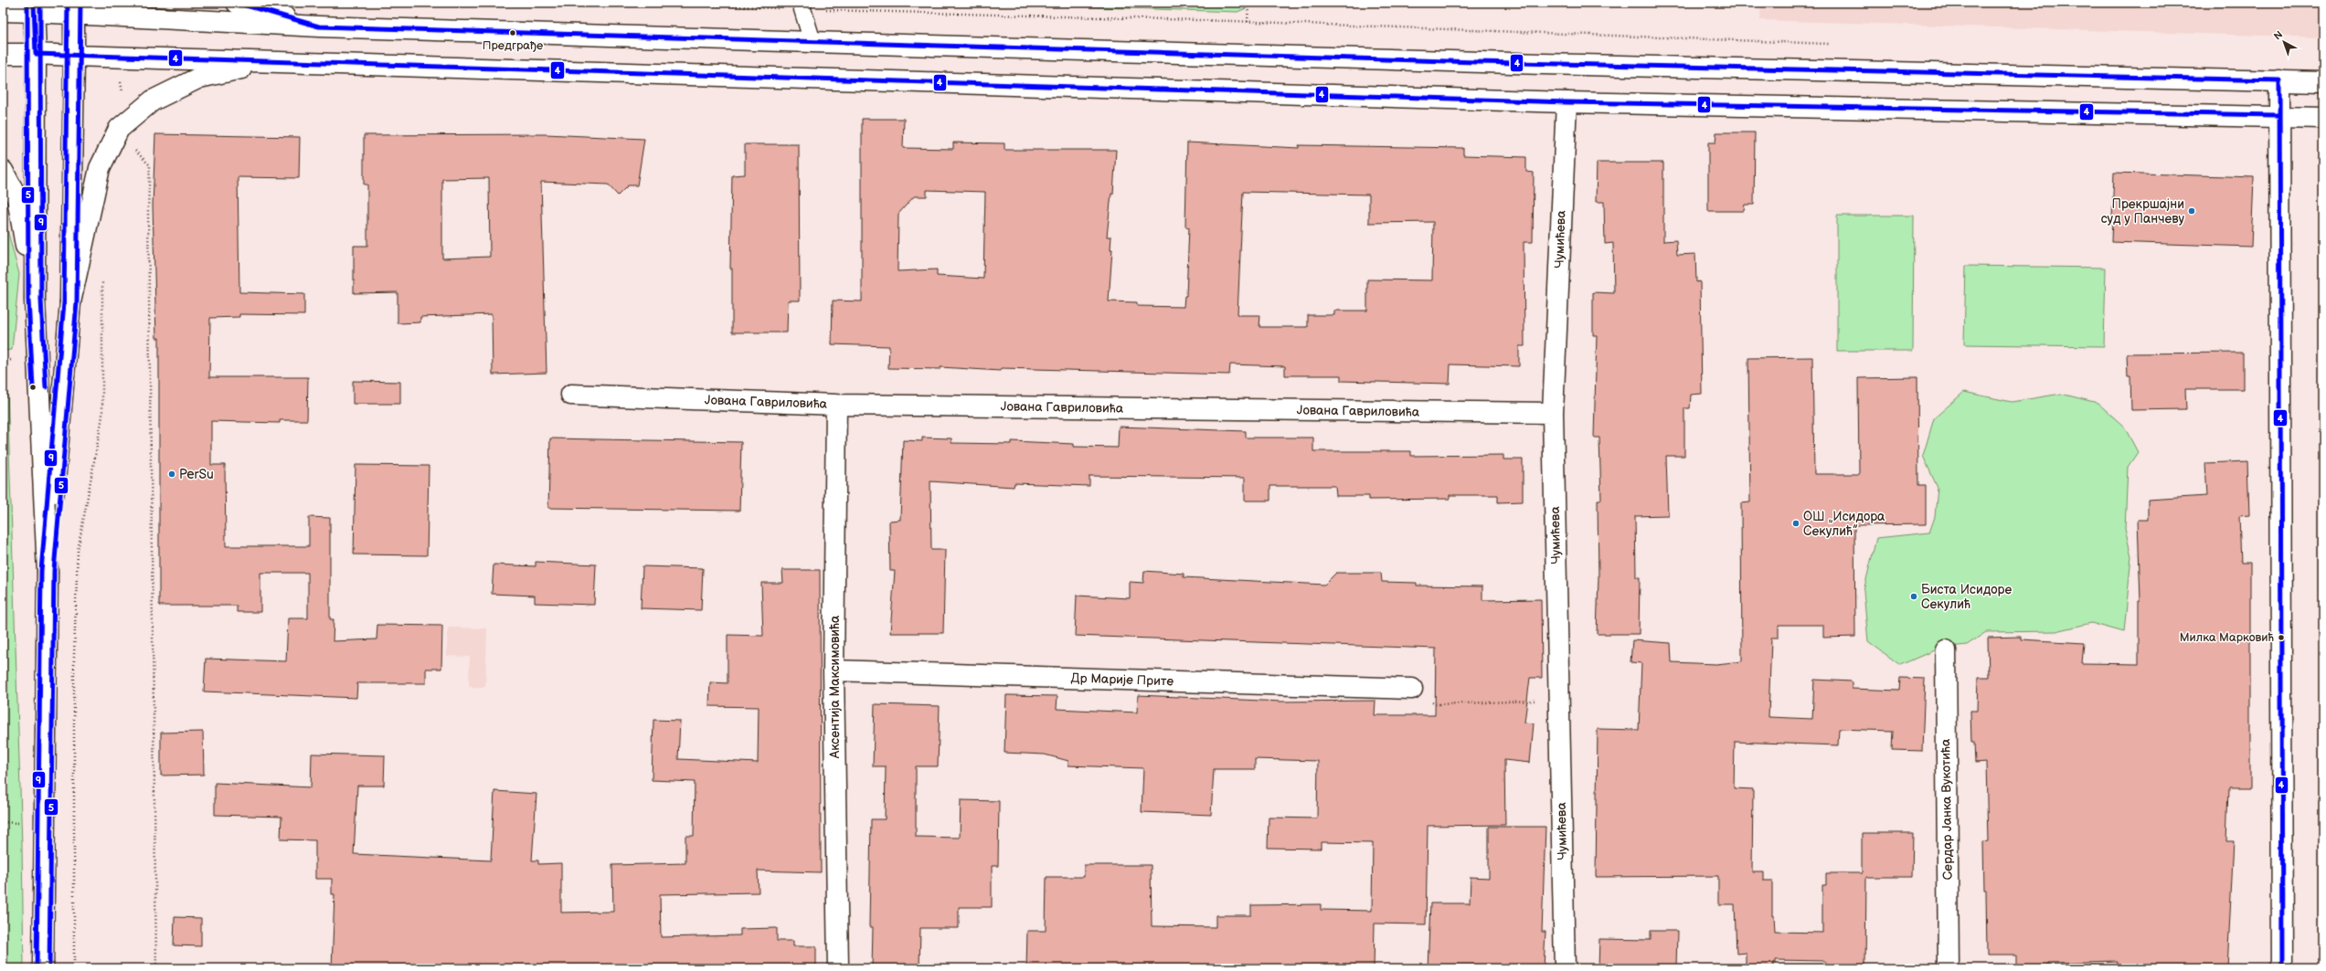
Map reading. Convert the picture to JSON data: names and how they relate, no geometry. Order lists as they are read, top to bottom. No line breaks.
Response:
{"streets":{"street":["Чумићева","Јована Гавриловића","Др Марије Прите","Аксентија Максимовића","Сердар Јанка Вукотића"]},"crossings":[["Чумићева","Јована Гавриловића"],["Јована Гавриловића","Аксентија Максимовића"],["Др Марије Прите","Аксентија Максимовића"]],"places":["Предграђе","Прекршајни суд у Панчеву","PerSu","ОШ „Исидора Секулић”","Биста Исидоре Секулић","Милка Марковић"],"lines":["transit line 4","transit line 5","transit line 9"],"north":"top left"}
